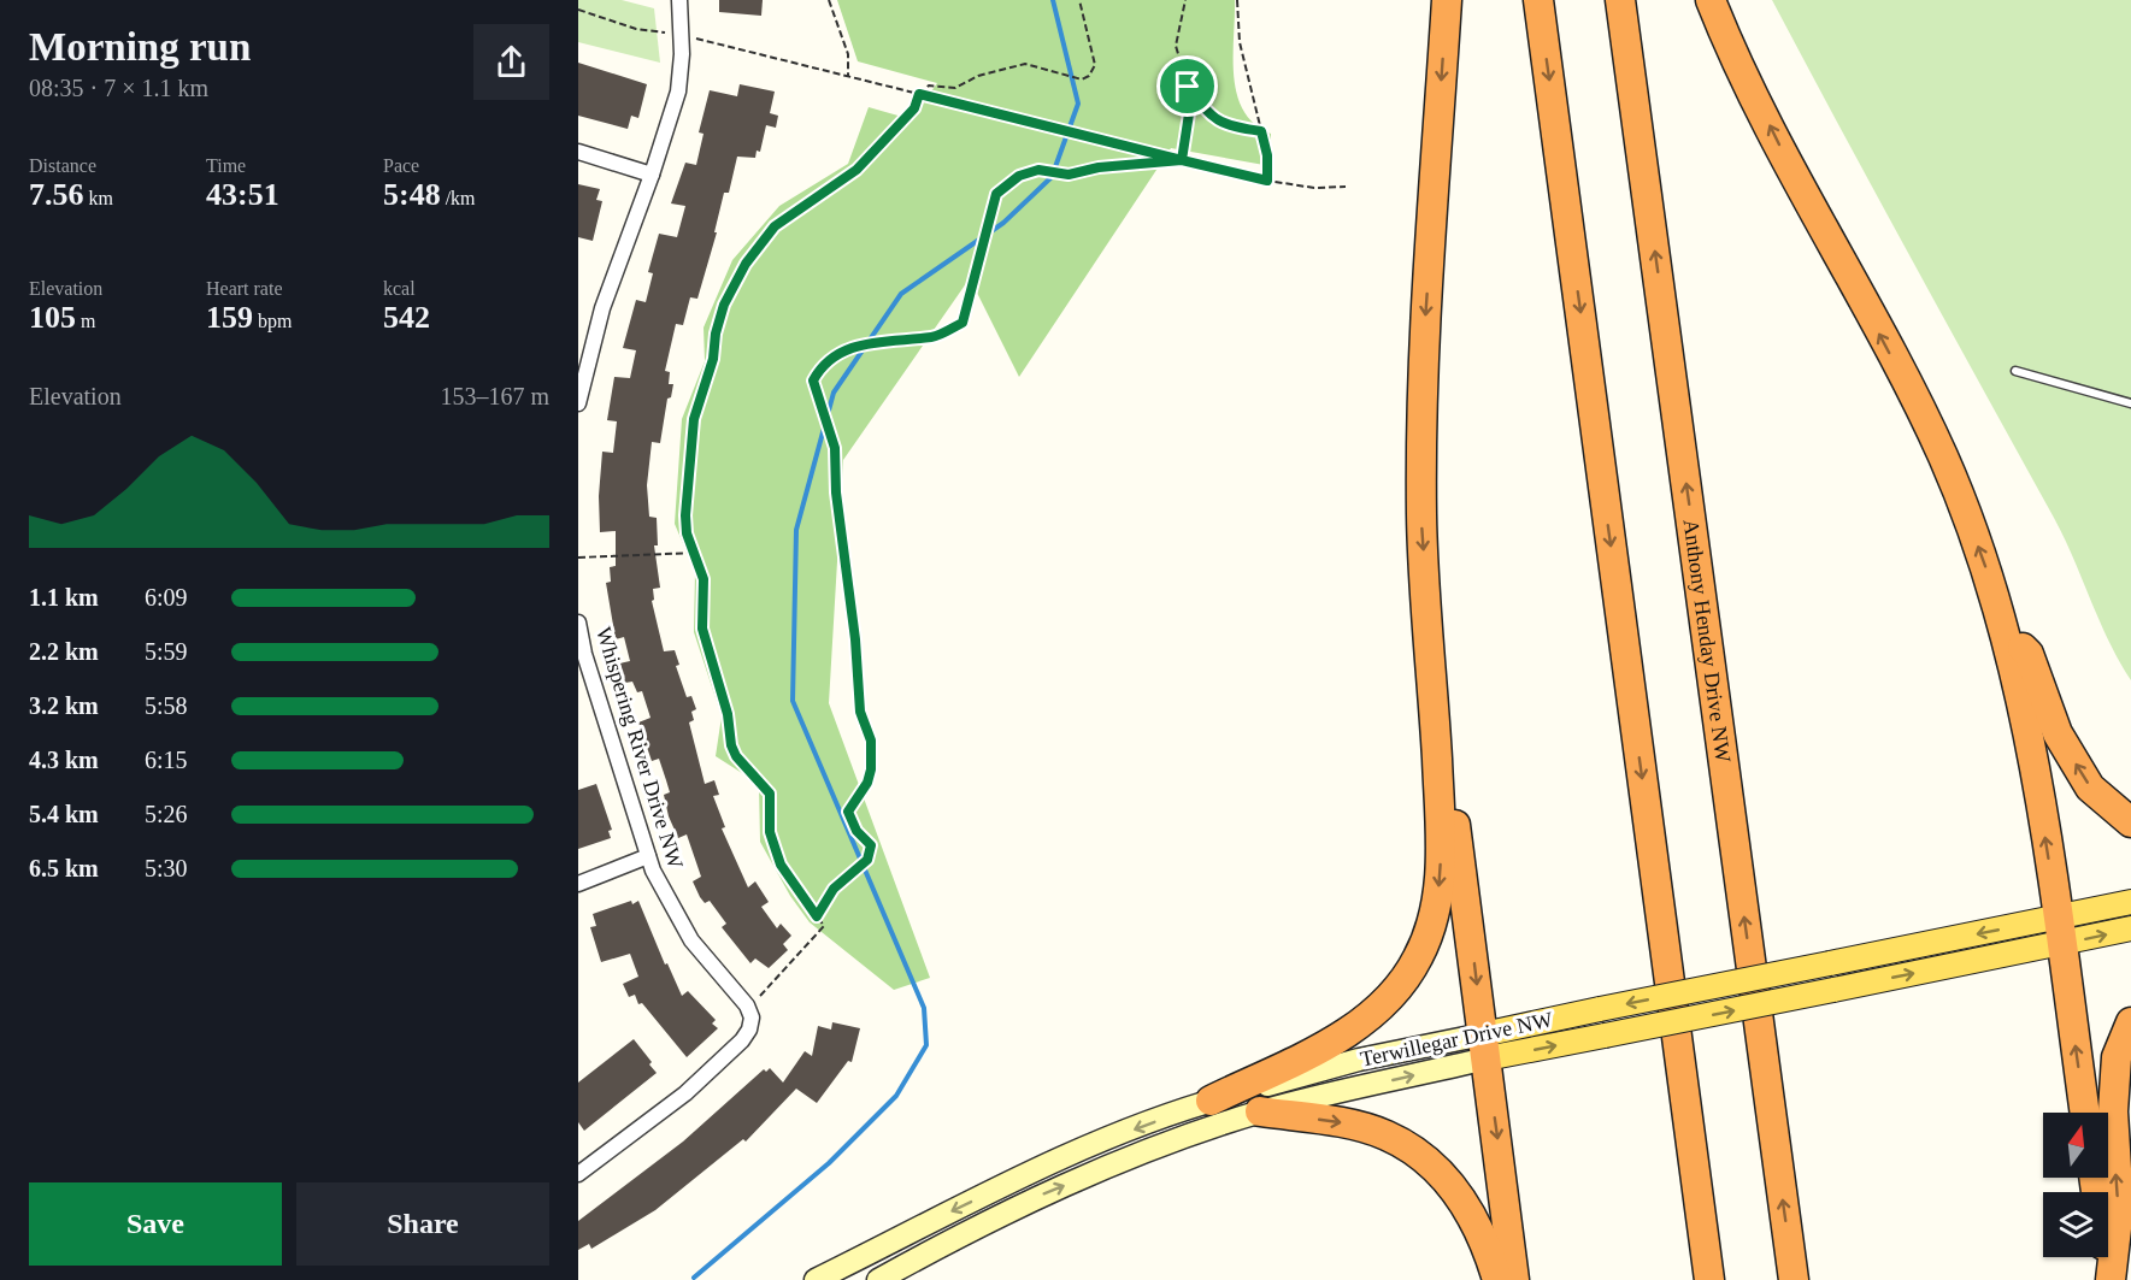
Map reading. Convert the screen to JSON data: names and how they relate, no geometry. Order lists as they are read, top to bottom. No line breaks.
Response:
{"streets":{"highway":["Anthony Henday Drive NW"],"main road":["Terwillegar Drive NW"],"street":["Whispering River Drive NW"]},"north":"top","page":{"heading":["Morning run","08:35 · 7 × 1.1 km"],"stats":[["Distance","7.56 km"],["Time","43:51"],["Pace","5:48 /km"],["Elevation","105 m"],["Heart rate","159 bpm"],["kcal","542"]],"chart":["Elevation","153–167 m"],"list":[{"name":"1.1 km","note":"6:09"},{"name":"2.2 km","note":"5:59"},{"name":"3.2 km","note":"5:58"},{"name":"4.3 km","note":"6:15"},{"name":"5.4 km","note":"5:26"},{"name":"6.5 km","note":"5:30"}],"buttons":["Save","Share"]}}
